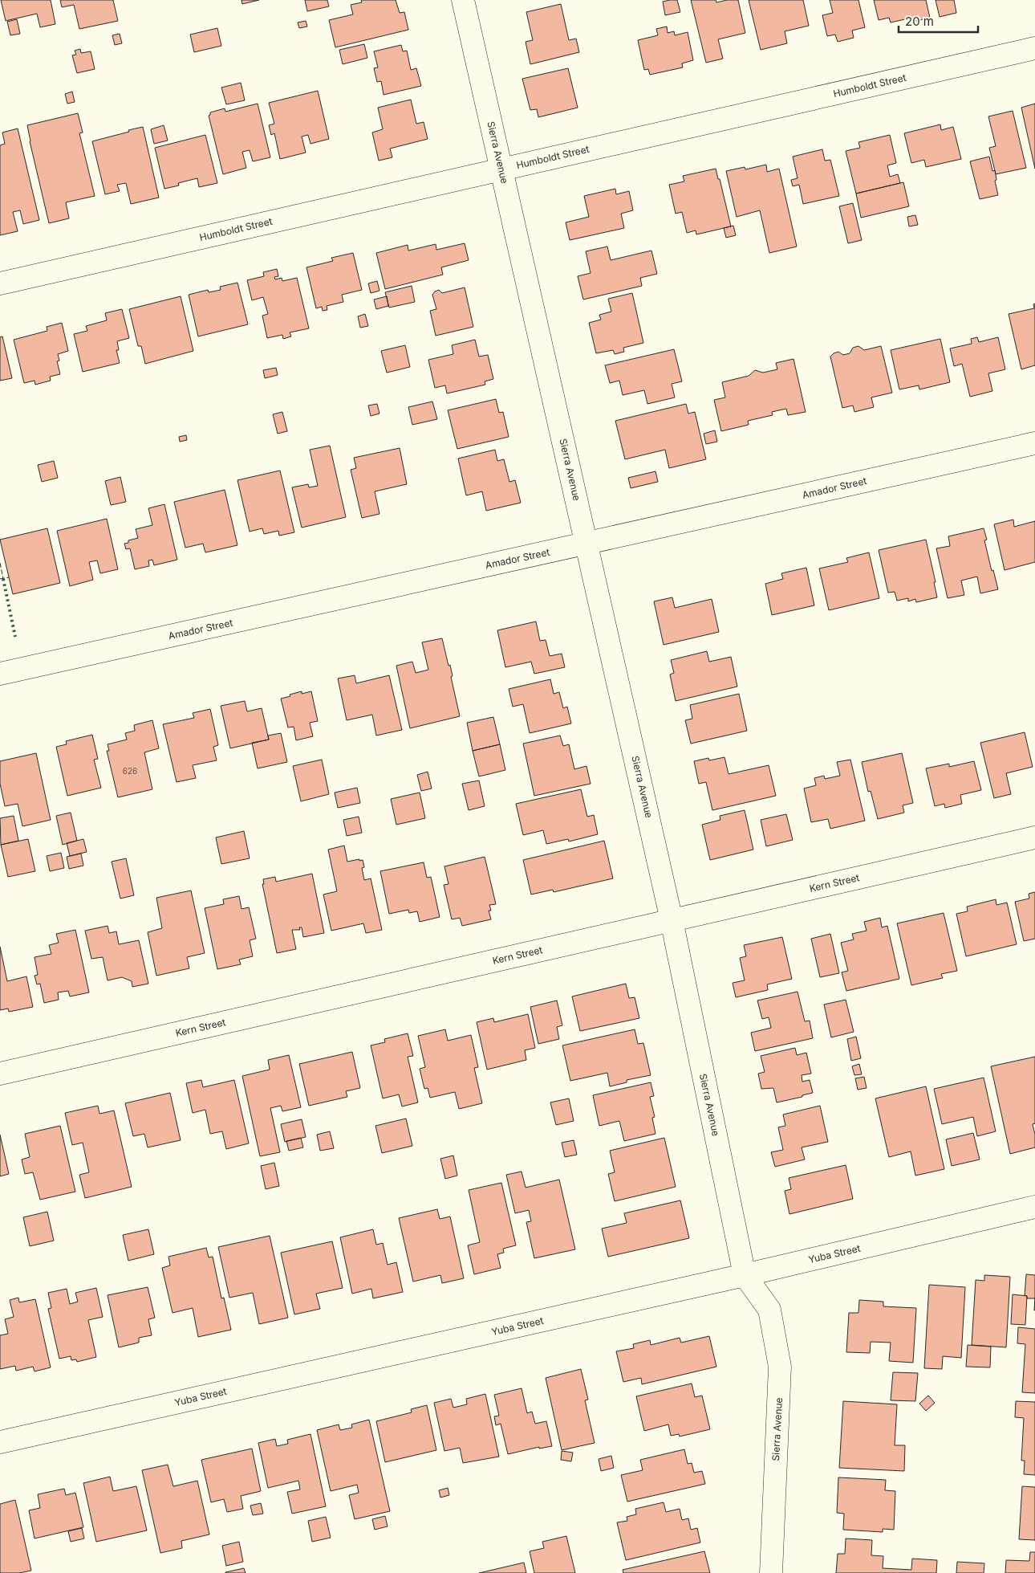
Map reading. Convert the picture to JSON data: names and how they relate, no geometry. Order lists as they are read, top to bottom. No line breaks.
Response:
{"streets":{"street":["Humboldt Street","Sierra Avenue","Amador Street","Kern Street","Yuba Street"]},"crossings":[["Humboldt Street","Sierra Avenue"],["Sierra Avenue","Amador Street"],["Sierra Avenue","Kern Street"],["Sierra Avenue","Yuba Street"]],"house_numbers":["626"],"scale_bar":"20 m"}
